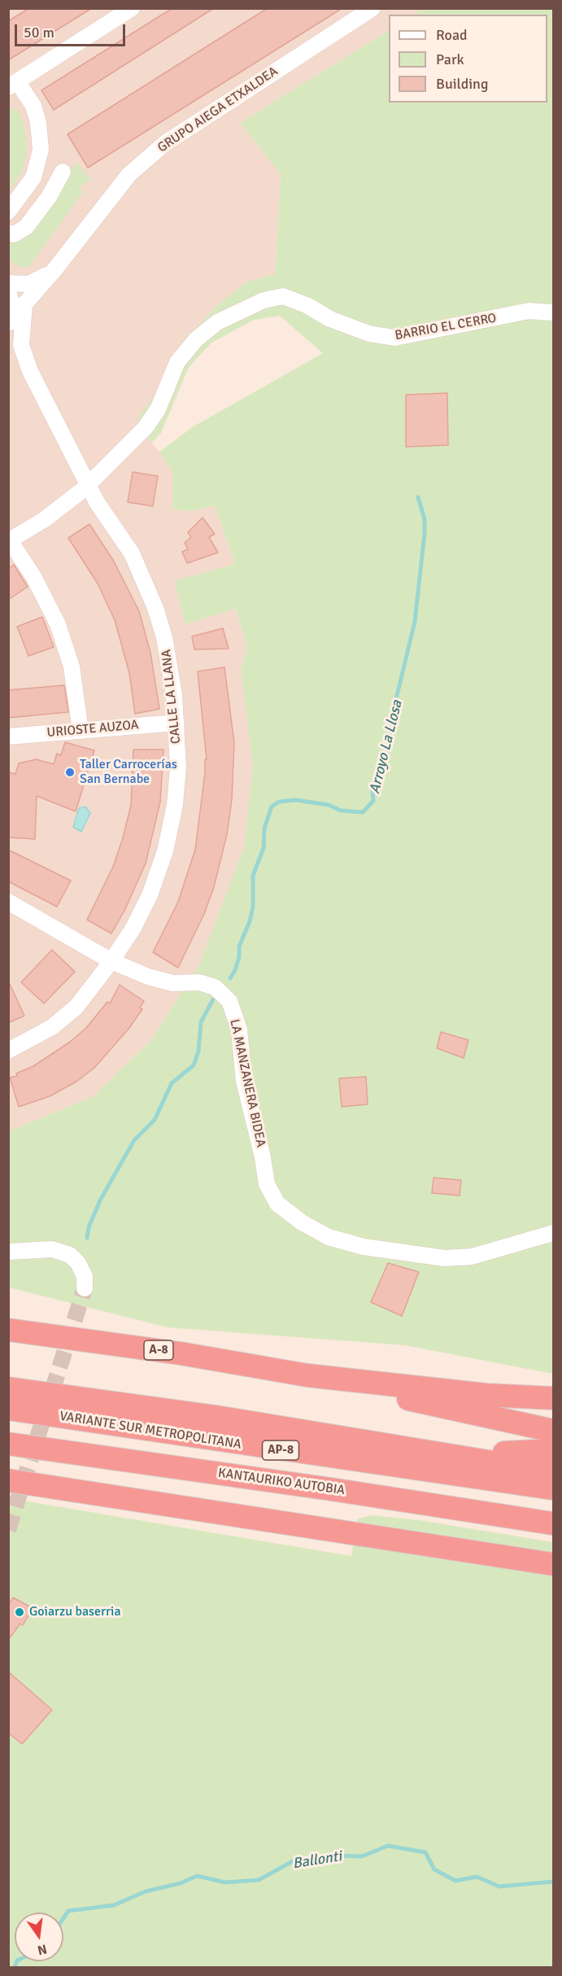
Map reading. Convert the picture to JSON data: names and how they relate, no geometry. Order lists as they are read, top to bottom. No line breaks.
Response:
{"streets":{"highway":["A-8","VARIANTE SUR METROPOLITANA","AP-8","KANTAURIKO AUTOBIA"],"street":["GRUPO AIEGA ETXALDEA","BARRIO EL CERRO","CALLE LA LLANA","URIOSTE AUZOA","LA MANZANERA BIDEA"]},"crossings":[["GRUPO AIEGA ETXALDEA","CALLE LA LLANA"],["BARRIO EL CERRO","CALLE LA LLANA"],["CALLE LA LLANA","URIOSTE AUZOA"],["CALLE LA LLANA","LA MANZANERA BIDEA"]],"water":["Arroyo La Llosa","Ballonti"],"places":["Taller Carrocerías San Bernabe","Goiarzu baserria"],"legend":["Road","Park","Building"],"scale_bar":"50 m","north":"bottom"}
